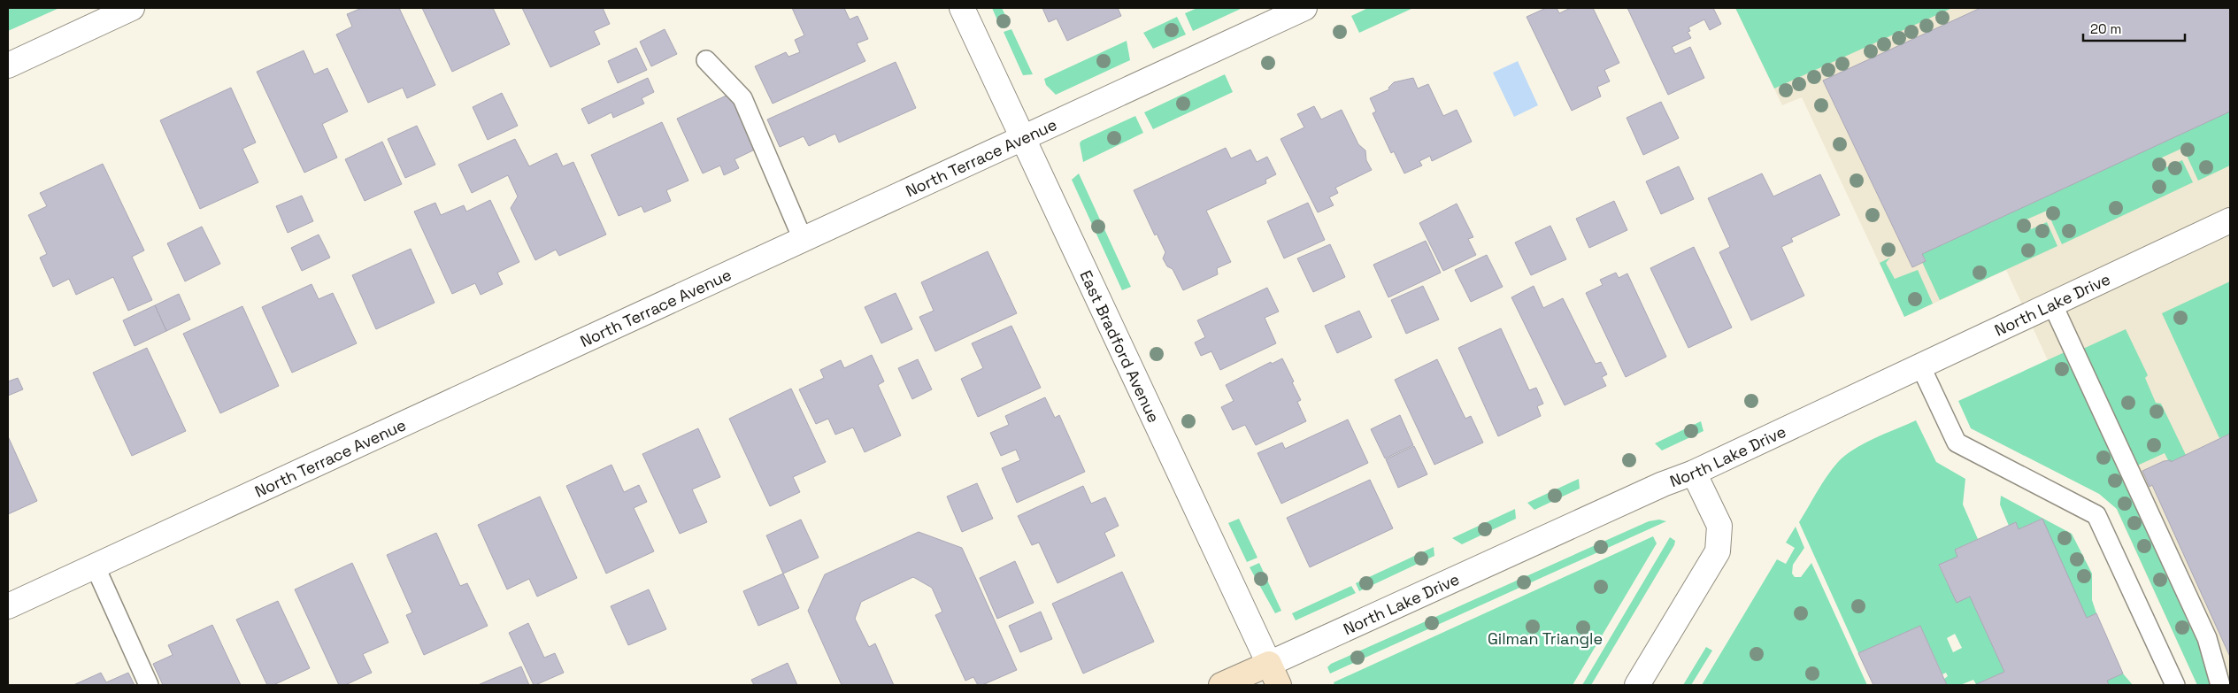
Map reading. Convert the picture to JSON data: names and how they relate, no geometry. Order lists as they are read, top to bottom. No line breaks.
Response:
{"streets":{"main road":["North Lake Drive","East Bradford Avenue"],"street":["North Terrace Avenue"]},"crossings":[["North Terrace Avenue","East Bradford Avenue"],["North Lake Drive","East Bradford Avenue"]],"parks":["Gilman Triangle"],"scale_bar":"20 m"}
